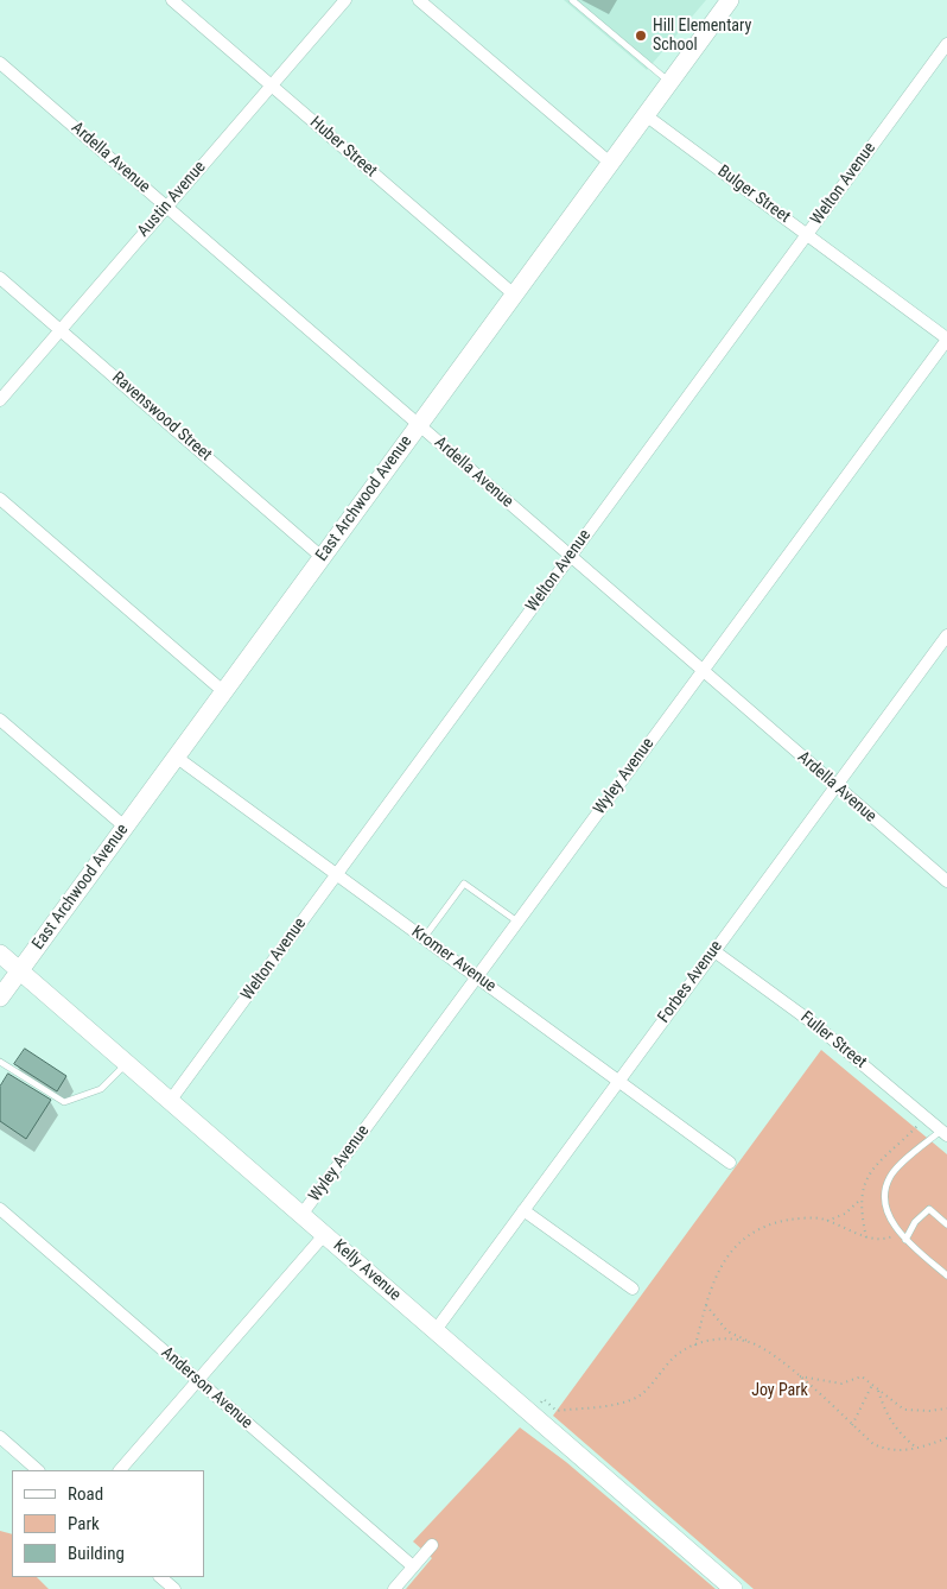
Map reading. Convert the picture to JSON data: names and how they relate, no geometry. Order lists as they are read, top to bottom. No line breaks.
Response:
{"streets":{"main road":["East Archwood Avenue","Kelly Avenue"],"street":["Huber Street","Ardella Avenue","Welton Avenue","Bulger Street","Austin Avenue","Ravenswood Street","Wyley Avenue","Kromer Avenue","Forbes Avenue","Fuller Street","Anderson Avenue"]},"crossings":[["Huber Street","Austin Avenue"],["Huber Street","East Archwood Avenue"],["Ardella Avenue","Welton Avenue"],["Ardella Avenue","Austin Avenue"],["Ardella Avenue","East Archwood Avenue"],["Ardella Avenue","Wyley Avenue"],["Ardella Avenue","Forbes Avenue"],["Welton Avenue","Bulger Street"],["Welton Avenue","Kromer Avenue"],["Welton Avenue","Kelly Avenue"],["Bulger Street","East Archwood Avenue"],["Bulger Street","Wyley Avenue"],["Austin Avenue","Ravenswood Street"],["Ravenswood Street","East Archwood Avenue"],["East Archwood Avenue","Kromer Avenue"],["East Archwood Avenue","Kelly Avenue"],["Wyley Avenue","Kromer Avenue"],["Wyley Avenue","Kelly Avenue"],["Kromer Avenue","Forbes Avenue"],["Forbes Avenue","Fuller Street"],["Forbes Avenue","Kelly Avenue"]],"parks":["Joy Park"],"places":["Hill Elementary School"],"legend":["Road","Park","Building"]}
